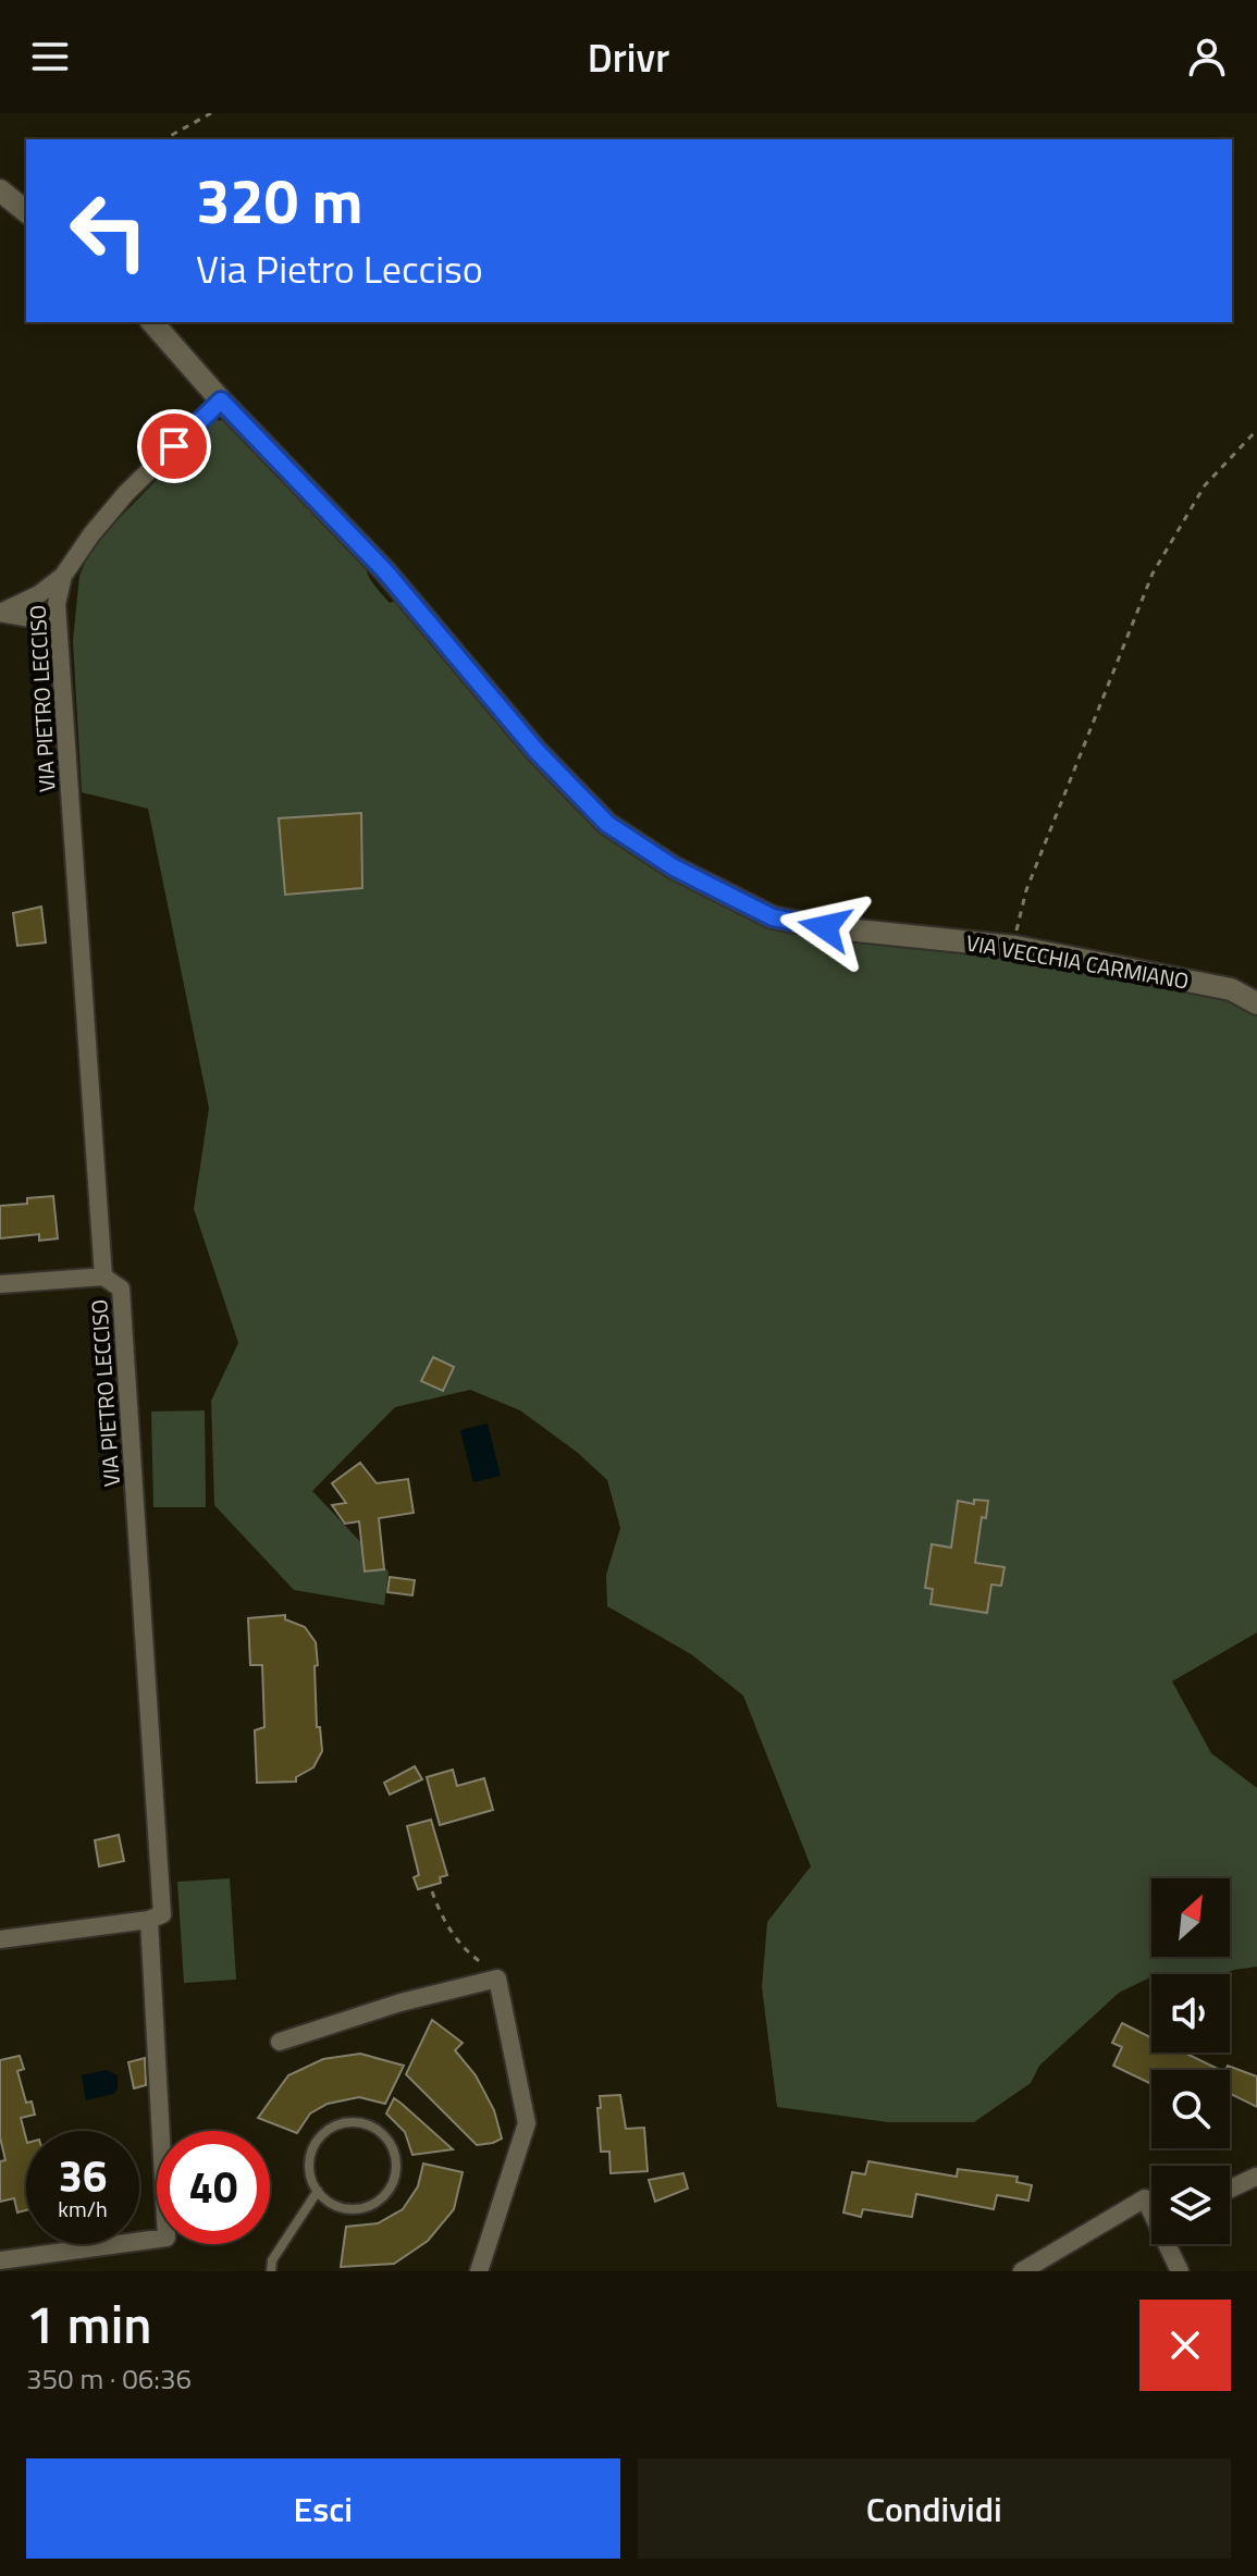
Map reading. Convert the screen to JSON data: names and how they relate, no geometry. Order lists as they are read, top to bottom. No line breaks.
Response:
{"streets":{"street":["VIA PIETRO LECCISO","VIA VECCHIA CARMIANO"]},"crossings":[["VIA PIETRO LECCISO","VIA VECCHIA CARMIANO"]],"north":"top right","page":{"header":"Drivr","turn":["320 m","Via Pietro Lecciso"],"speed":"36 km/h","limit":"40","heading":["1 min","350 m · 06:36"],"buttons":["Esci","Condividi"]}}
